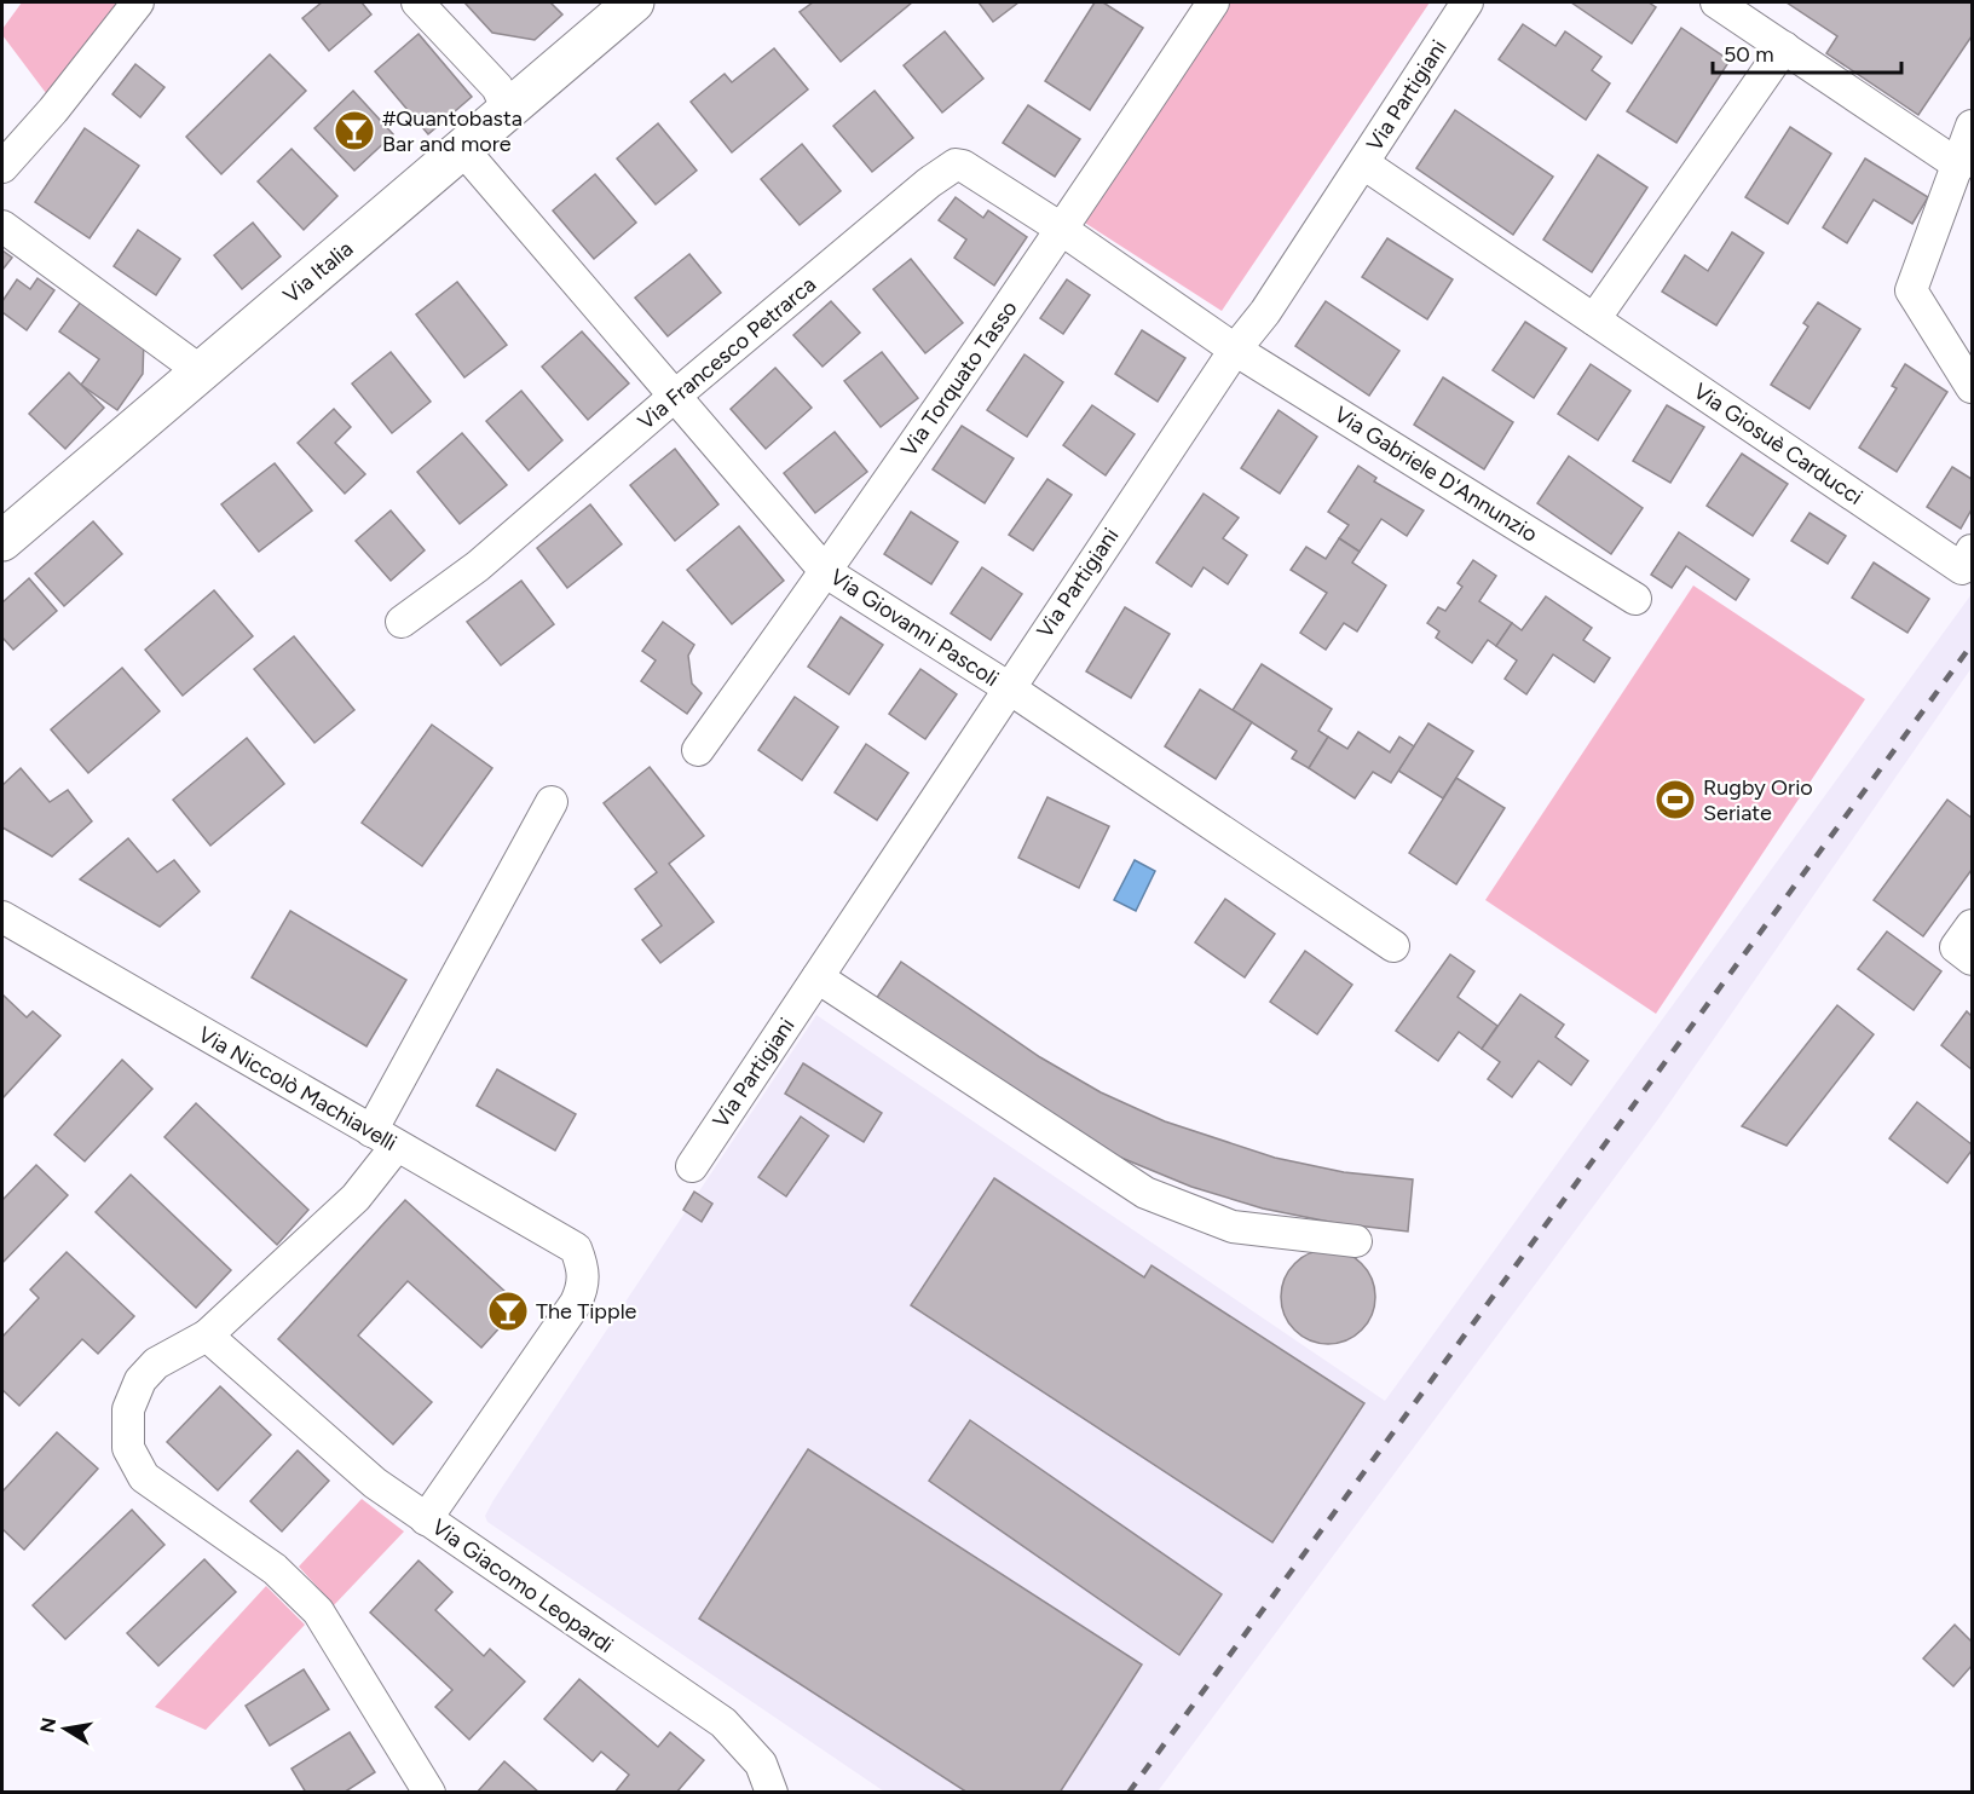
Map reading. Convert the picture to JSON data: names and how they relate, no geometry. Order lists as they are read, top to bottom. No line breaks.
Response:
{"streets":{"main road":["Via Italia"],"street":["Via Partigiani","Via Francesco Petrarca","Via Torquato Tasso","Via Giosuè Carducci","Via Gabriele D'Annunzio","Via Giovanni Pascoli","Via Niccolò Machiavelli","Via Giacomo Leopardi"]},"crossings":[["Via Partigiani","Via Francesco Petrarca"],["Via Partigiani","Via Giosuè Carducci"],["Via Partigiani","Via Gabriele D'Annunzio"],["Via Partigiani","Via Giovanni Pascoli"],["Via Italia","Via Giovanni Pascoli"],["Via Francesco Petrarca","Via Torquato Tasso"],["Via Francesco Petrarca","Via Gabriele D'Annunzio"],["Via Francesco Petrarca","Via Giovanni Pascoli"],["Via Torquato Tasso","Via Giovanni Pascoli"],["Via Niccolò Machiavelli","Via Giacomo Leopardi"]],"places":{"bar":["#Quantobasta Bar and more","The Tipple"],"sports":["Rugby Orio Seriate"]},"scale_bar":"50 m","north":"left"}
